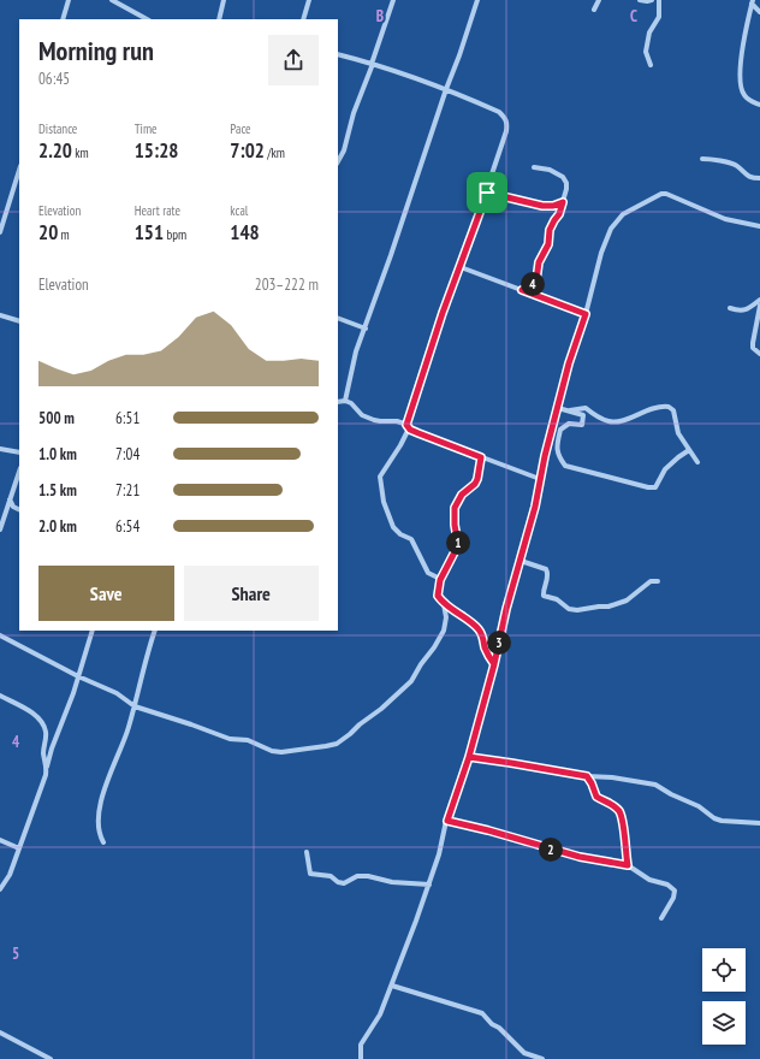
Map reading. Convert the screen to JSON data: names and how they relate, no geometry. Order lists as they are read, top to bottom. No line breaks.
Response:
{"page":{"heading":["Morning run","06:45"],"stats":[["Distance","2.20 km"],["Time","15:28"],["Pace","7:02 /km"],["Elevation","20 m"],["Heart rate","151 bpm"],["kcal","148"]],"chart":["Elevation","203–222 m"],"pins":["4","1","3","2"],"list":[{"name":"500 m","note":"6:51"},{"name":"1.0 km","note":"7:04"},{"name":"1.5 km","note":"7:21"},{"name":"2.0 km","note":"6:54"}],"buttons":["Save","Share"]},"grid":{"columns":["B","C"],"rows":["4","5"]}}
